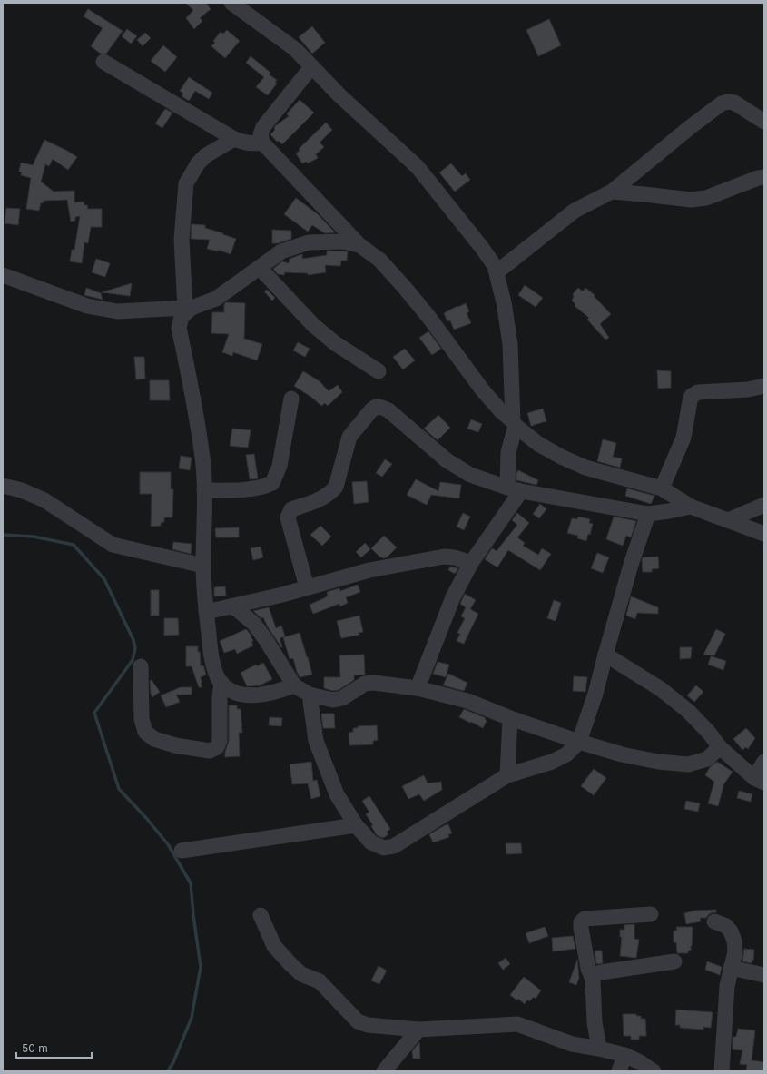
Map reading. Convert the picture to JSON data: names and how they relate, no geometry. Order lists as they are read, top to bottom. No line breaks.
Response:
{"scale_bar":"50 m"}
